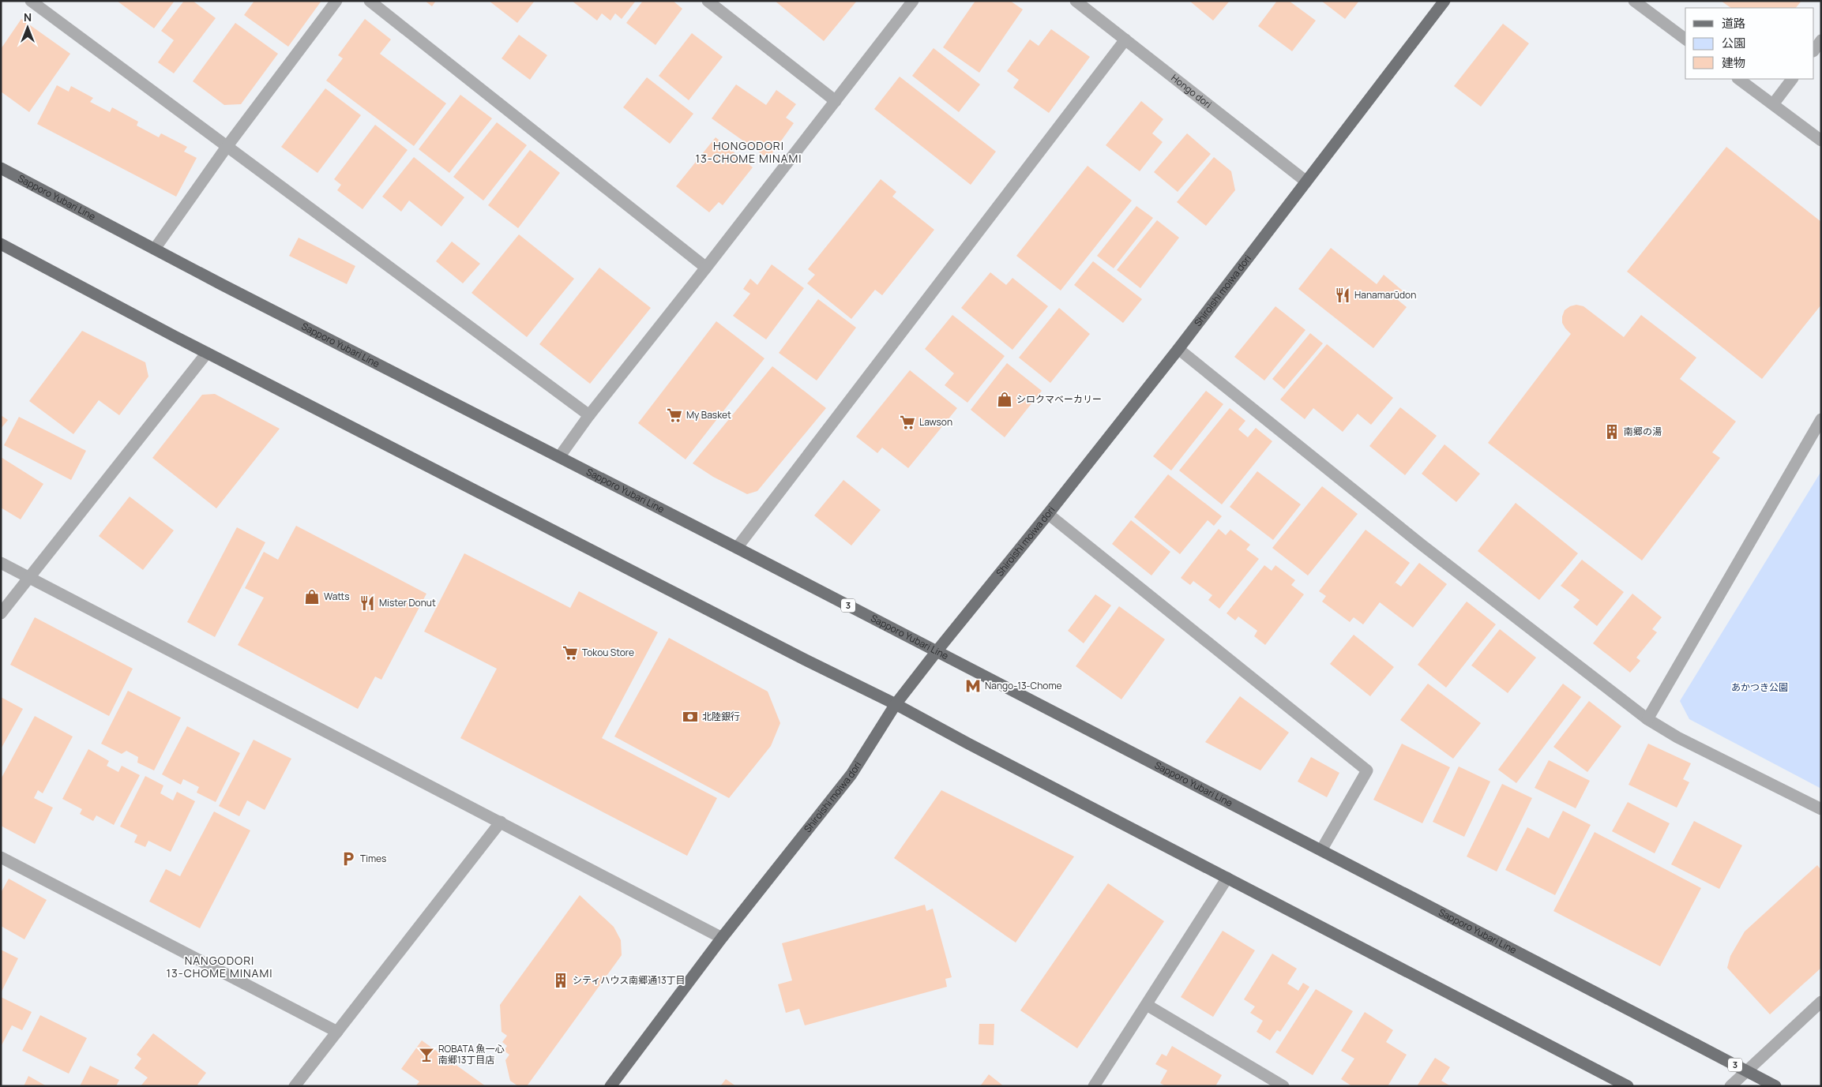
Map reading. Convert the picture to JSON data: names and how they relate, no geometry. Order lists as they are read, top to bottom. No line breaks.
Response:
{"streets":{"main road":["Sapporo Yubari Line","Shiroishi moiwa dori","3"],"street":["Hongo dori"]},"crossings":[["Hongo dori","Shiroishi moiwa dori"],["Sapporo Yubari Line","Shiroishi moiwa dori"]],"districts":["HONGODORI 13-CHOME MINAMI","NANGODORI 13-CHOME MINAMI"],"parks":["あかつき公園"],"places":{"restaurant":["Hanamarūdon","Mister Donut"],"shop":["シロクマベーカリー","Watts"],"supermarket":["My Basket","Lawson","Tokou Store"],"building":["南郷の湯","シティハウス南郷通13丁目"],"metro station":["Nango-13-Chome"],"bank":["北陸銀行"],"parking":["Times"],"bar":["ROBATA 魚一心 南郷13丁目店"]},"legend":["道路","公園","建物"],"north":"top"}
